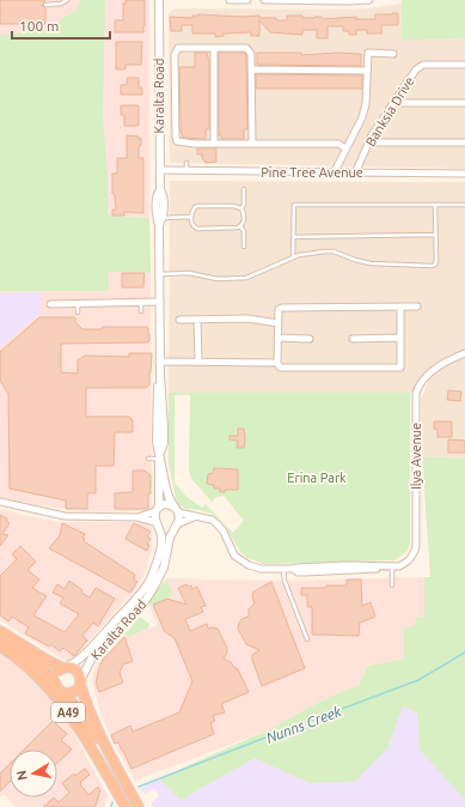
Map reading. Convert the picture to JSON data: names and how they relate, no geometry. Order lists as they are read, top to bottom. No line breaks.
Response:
{"streets":{"highway":["A49"],"street":["Karalta Road","Banksia Drive","Pine Tree Avenue","Ilya Avenue"]},"crossings":[["Karalta Road","Pine Tree Avenue"],["Karalta Road","A49"],["Banksia Drive","Pine Tree Avenue"]],"water":["Nunns Creek"],"parks":["Erina Park"],"scale_bar":"100 m","north":"left"}
